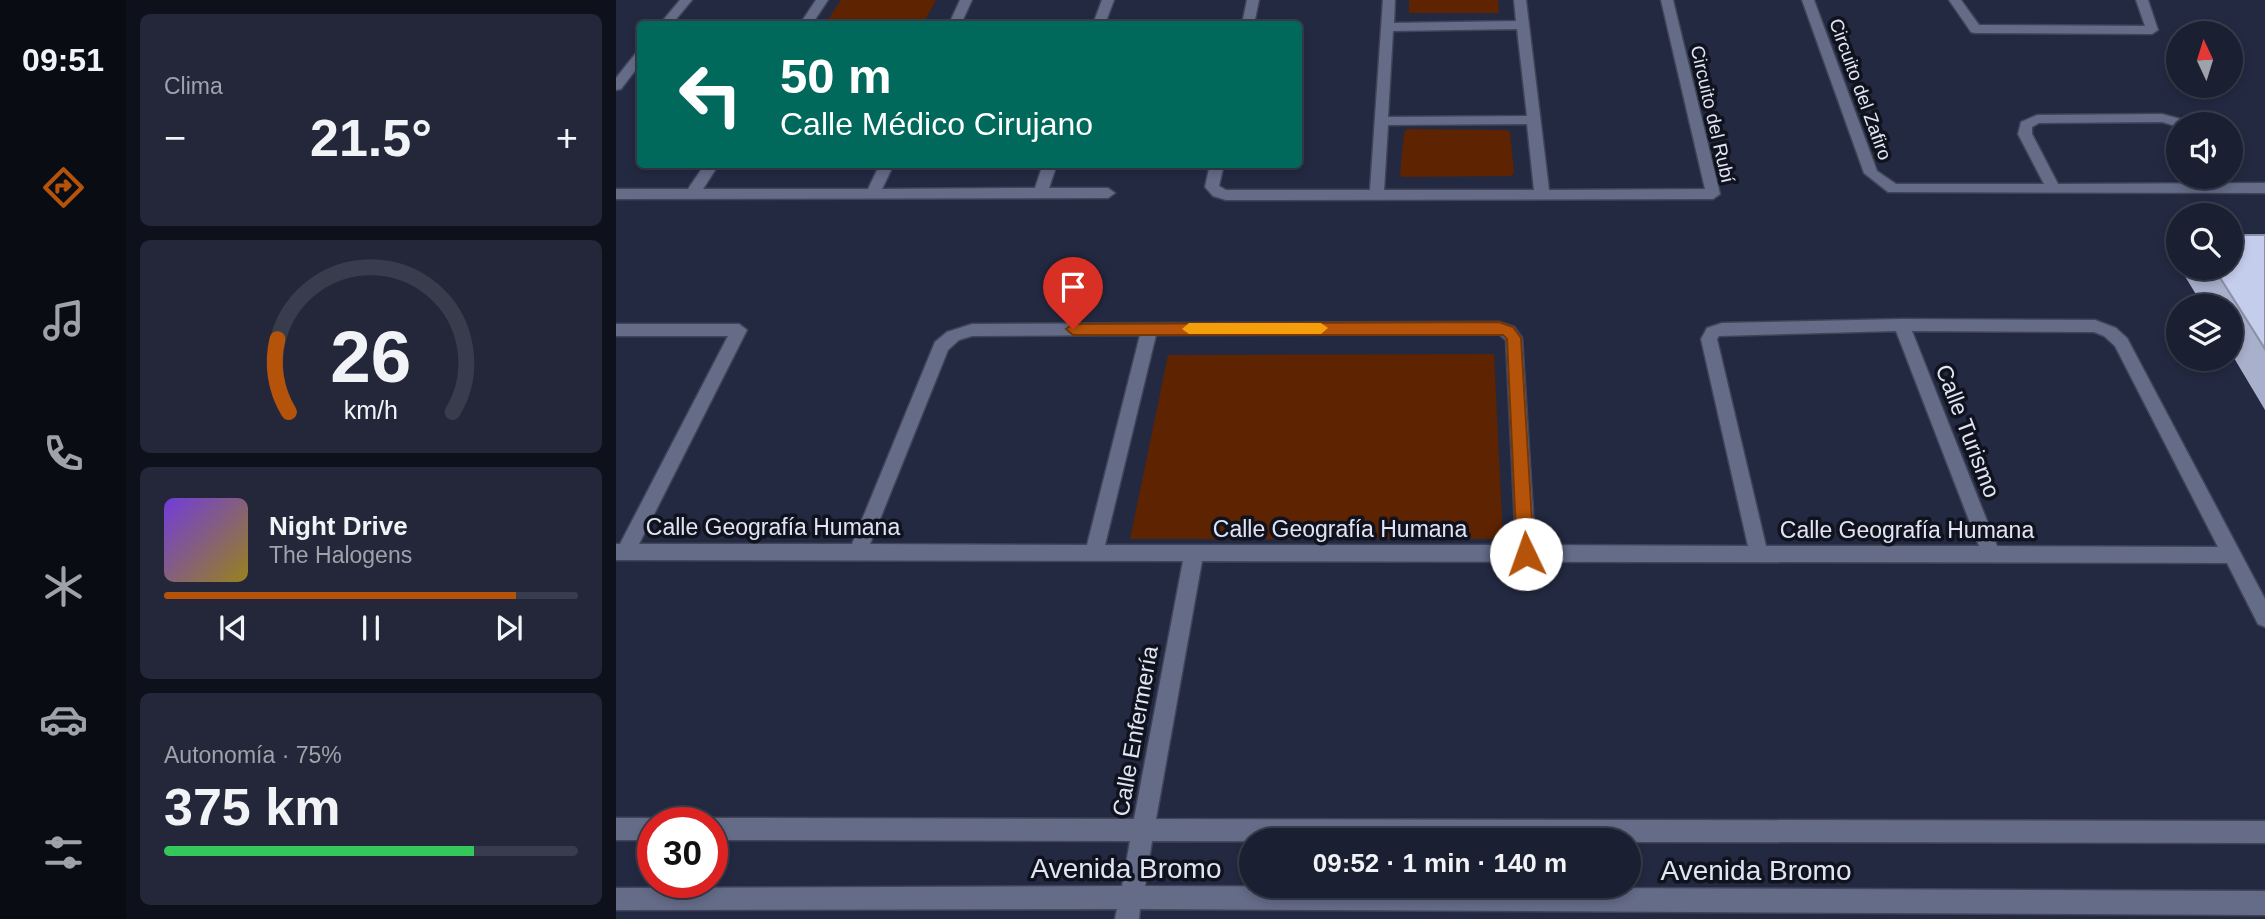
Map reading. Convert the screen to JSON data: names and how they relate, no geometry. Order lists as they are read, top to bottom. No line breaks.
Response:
{"streets":{"street":["Circuito del Zafiro","Circuito del Rubí","Calle Turismo","Calle Geografía Humana","Calle Enfermería","Avenida Bromo"]},"crossings":[["Calle Turismo","Calle Geografía Humana"],["Calle Geografía Humana","Calle Enfermería"],["Calle Enfermería","Avenida Bromo"]],"north":"top","page":{"tabs":"09:51","tile":["Clima",["Autonomía · 75%","375 km"]],"turn":["50 m","Calle Médico Cirujano"],"heat":["−","21.5°","+"],"song":["Night Drive","The Halogens"],"limit":"30","trip":"09:52 · 1 min · 140 m","gauge":["26","km/h"]}}
